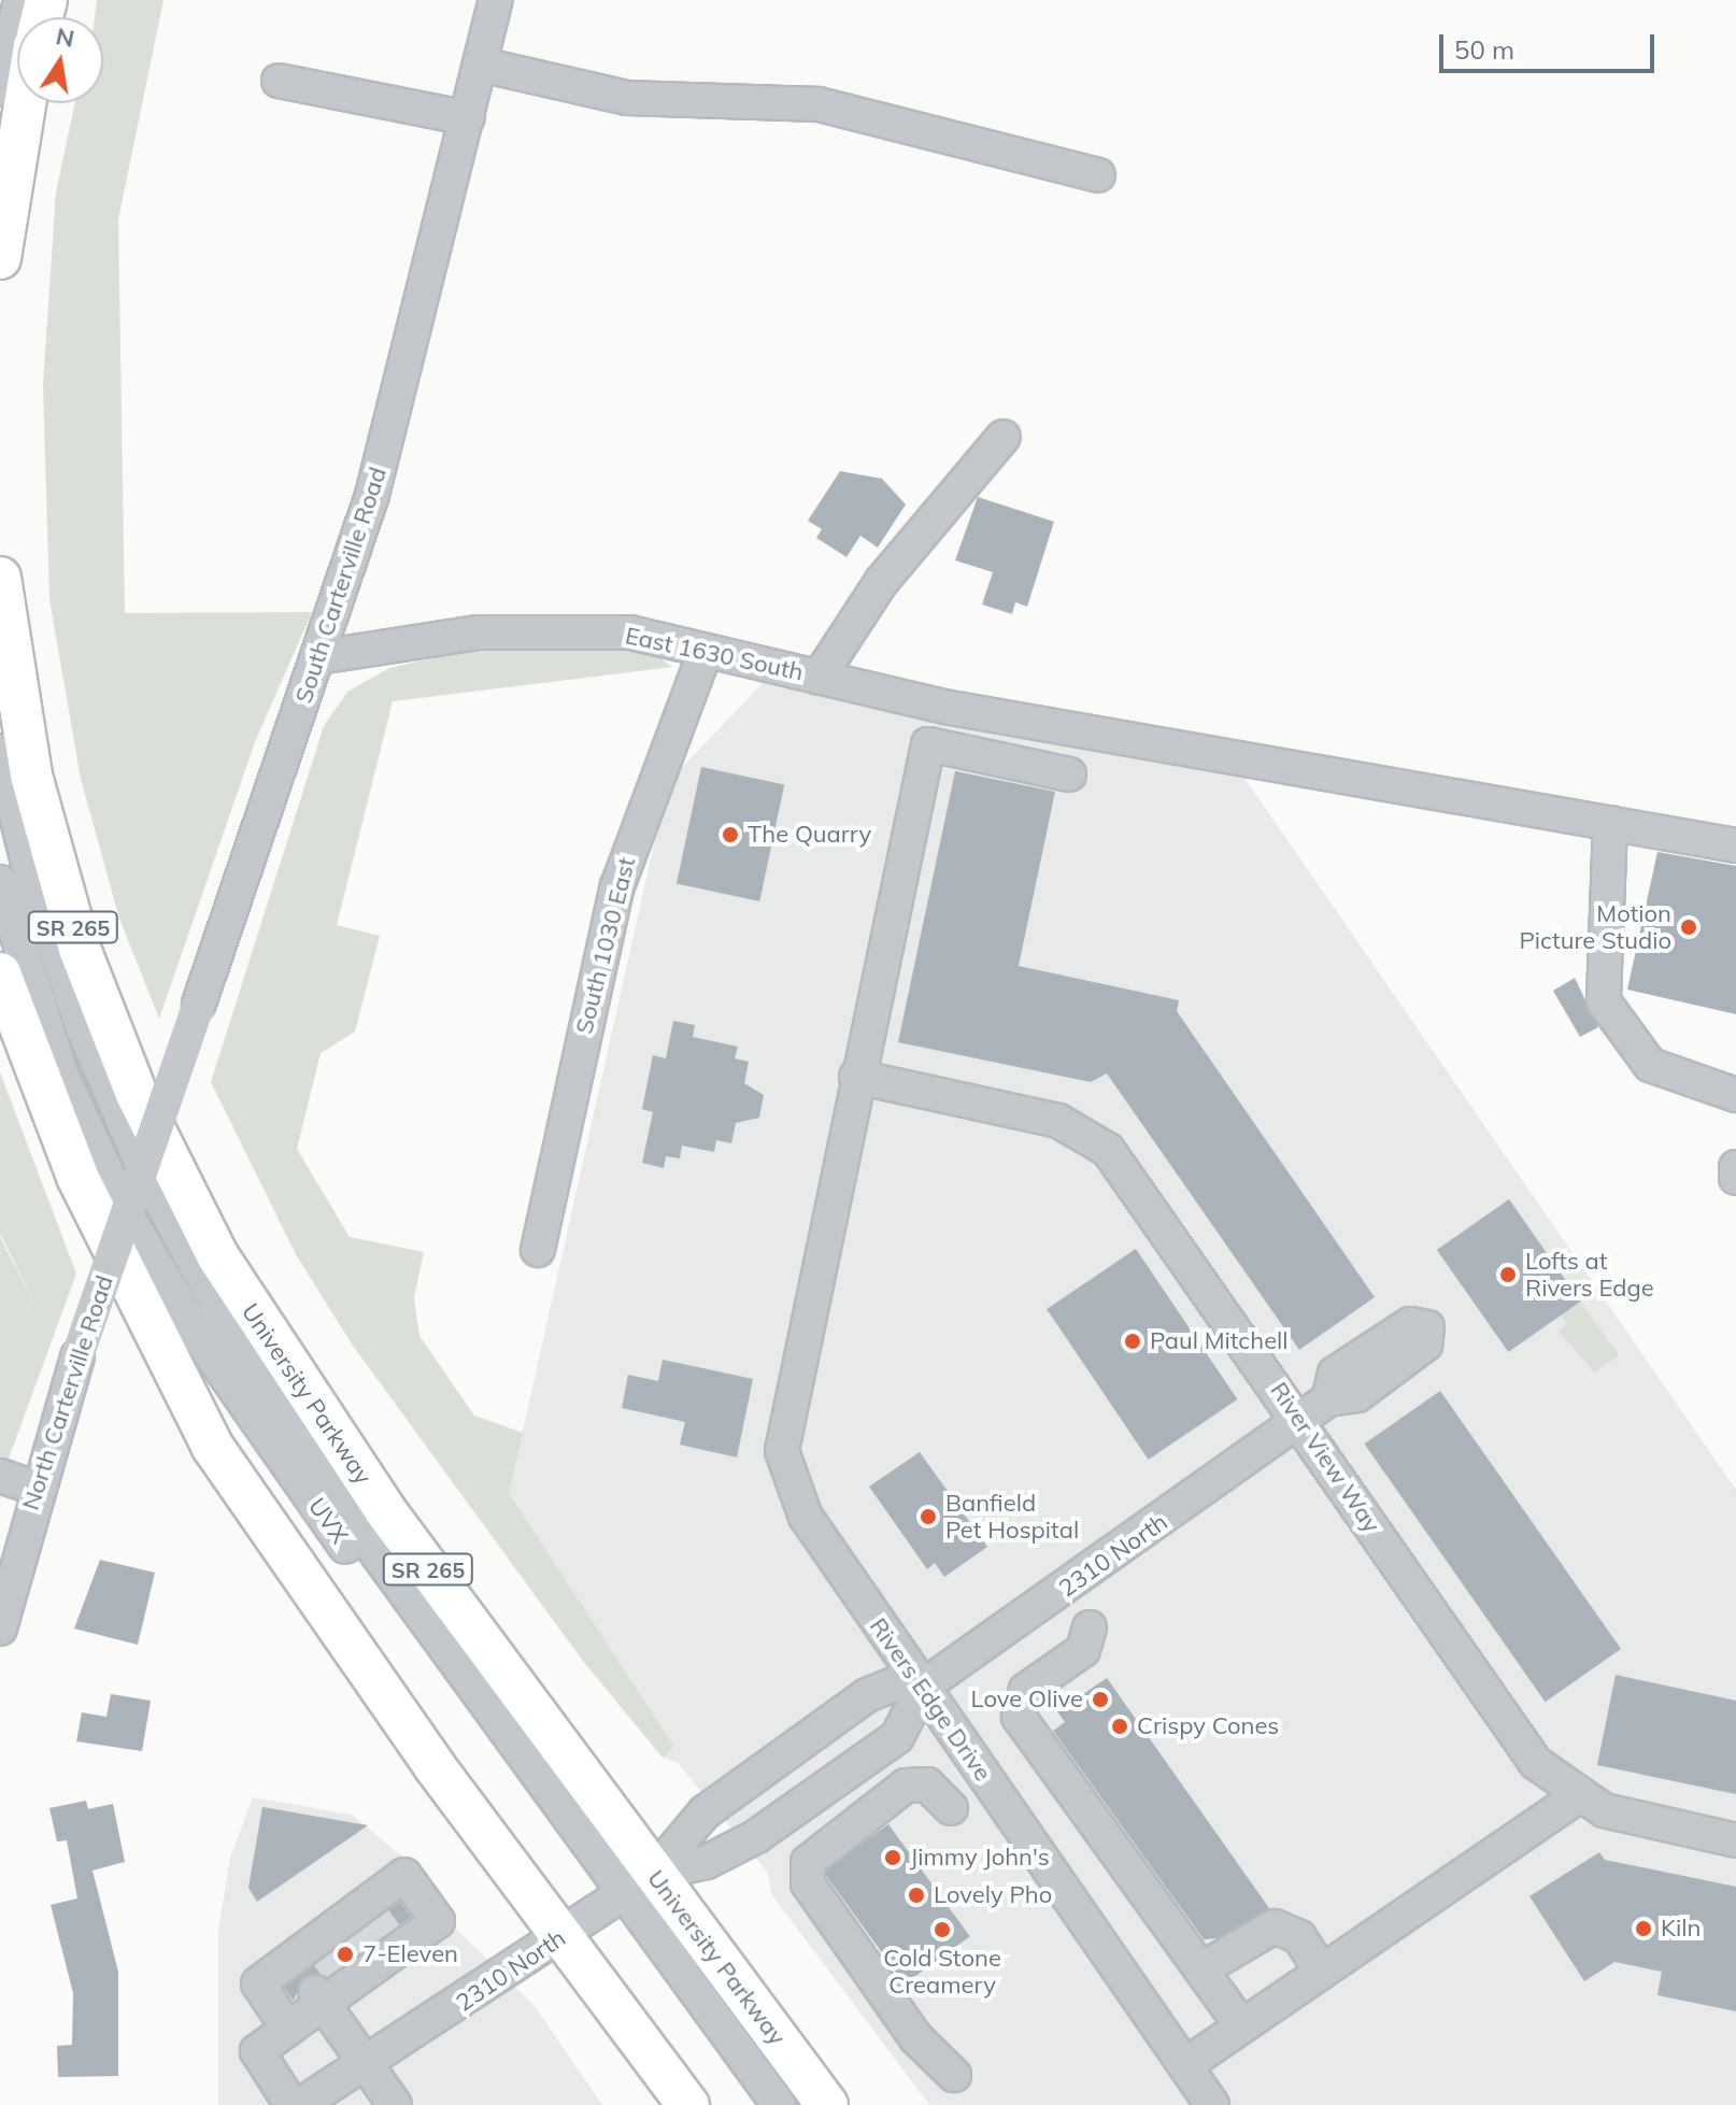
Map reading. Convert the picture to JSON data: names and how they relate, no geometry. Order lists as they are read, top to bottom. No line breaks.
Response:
{"streets":{"main road":["SR 265","University Parkway"],"street":["South Carterville Road","East 1630 South","South 1030 East","North Carterville Road","River View Way","UVX","2310 North","Rivers Edge Drive"]},"crossings":[["South Carterville Road","East 1630 South"],["South Carterville Road","North Carterville Road"],["East 1630 South","South 1030 East"],["University Parkway","UVX"],["University Parkway","2310 North"],["River View Way","2310 North"],["River View Way","Rivers Edge Drive"],["UVX","2310 North"],["2310 North","Rivers Edge Drive"]],"places":["The Quarry","Motion Picture Studio","Lofts at Rivers Edge","Paul Mitchell","Banfield Pet Hospital","Love Olive","Crispy Cones","Jimmy John's","Lovely Pho","Kiln","Cold Stone Creamery","7-Eleven"],"scale_bar":"50 m","north":"top"}
